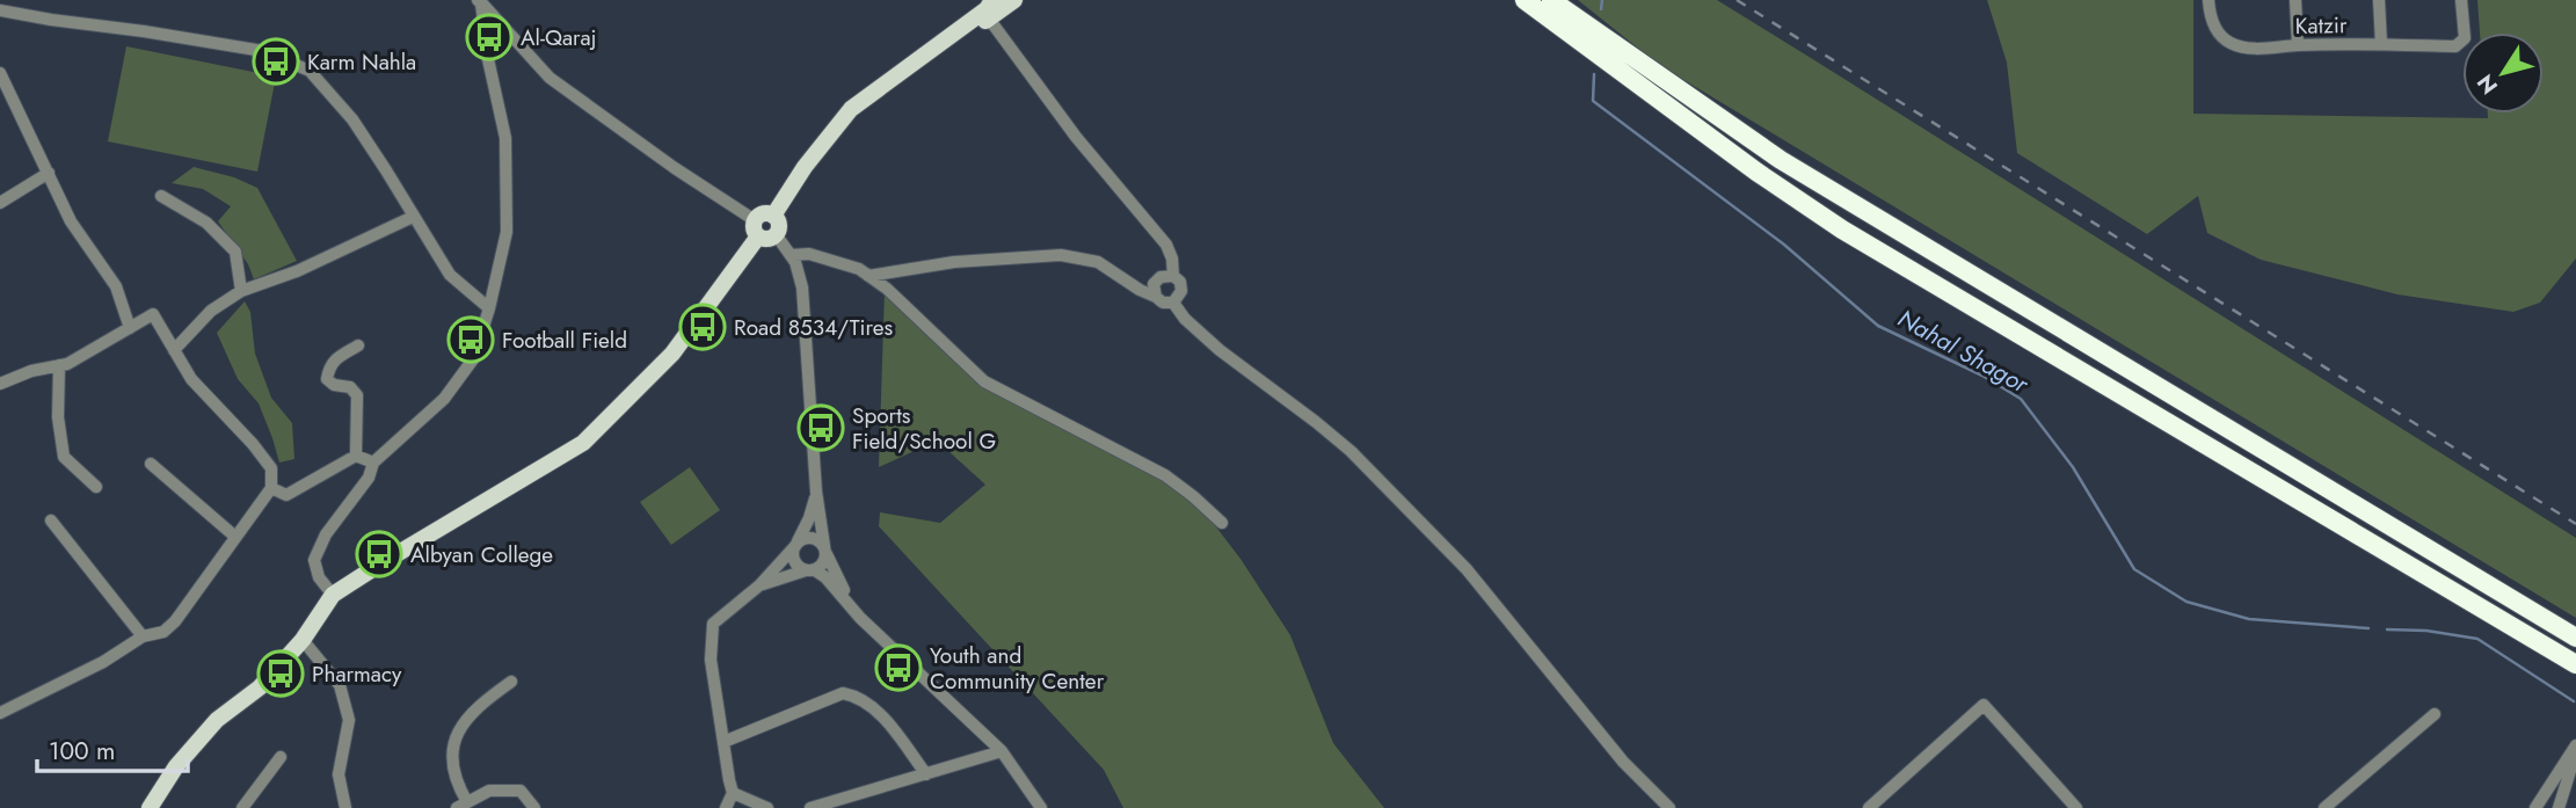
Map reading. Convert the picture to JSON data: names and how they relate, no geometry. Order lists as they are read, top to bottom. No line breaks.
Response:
{"streets":{"street":["Katzir"]},"water":["Nahal Shagor"],"places":{"bus stop":["Al-Qaraj","Karm Nahla","Road 8534/Tires","Football Field","Sports Field/School G","Albyan College","Youth and Community Center","Pharmacy"]},"scale_bar":"100 m","north":"bottom left"}
